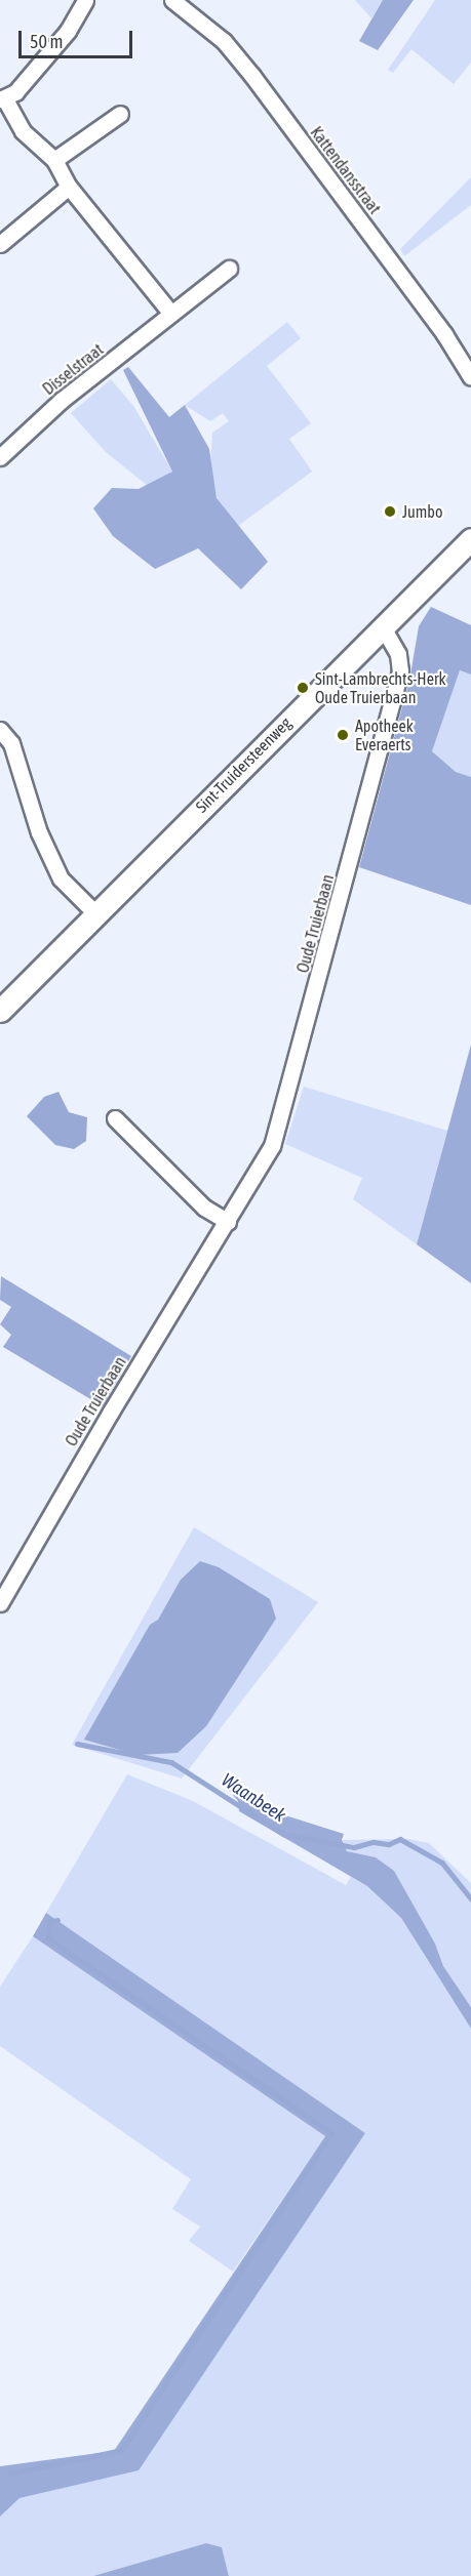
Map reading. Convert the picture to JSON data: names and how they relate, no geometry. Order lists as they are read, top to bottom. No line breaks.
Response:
{"streets":{"main road":["Sint-Truidersteenweg"],"street":["Kattendansstraat","Disselstraat","Oude Truierbaan"]},"crossings":[["Sint-Truidersteenweg","Oude Truierbaan"]],"water":["Waanbeek"],"places":["Jumbo","Sint-Lambrechts-Herk Oude Truierbaan","Apotheek Everaerts"],"scale_bar":"50 m"}
